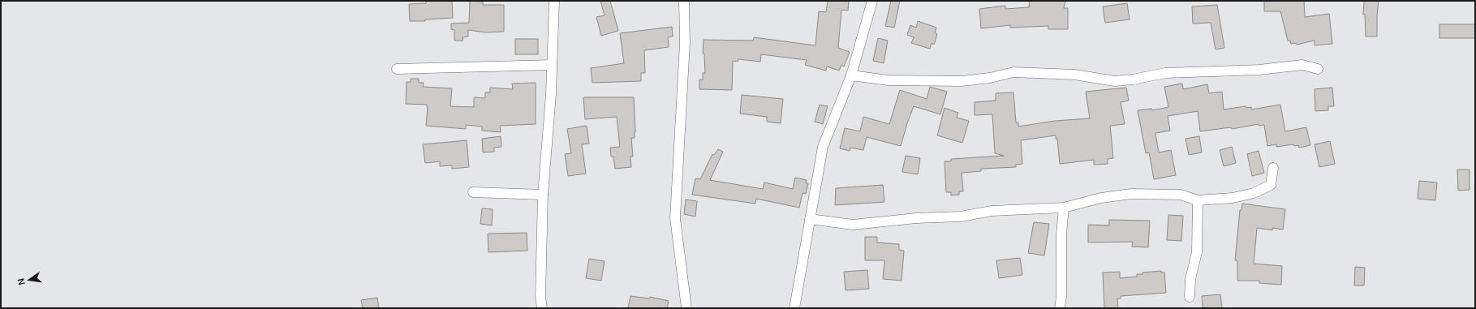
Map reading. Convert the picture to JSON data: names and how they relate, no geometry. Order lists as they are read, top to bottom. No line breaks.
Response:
{"north":"left"}
